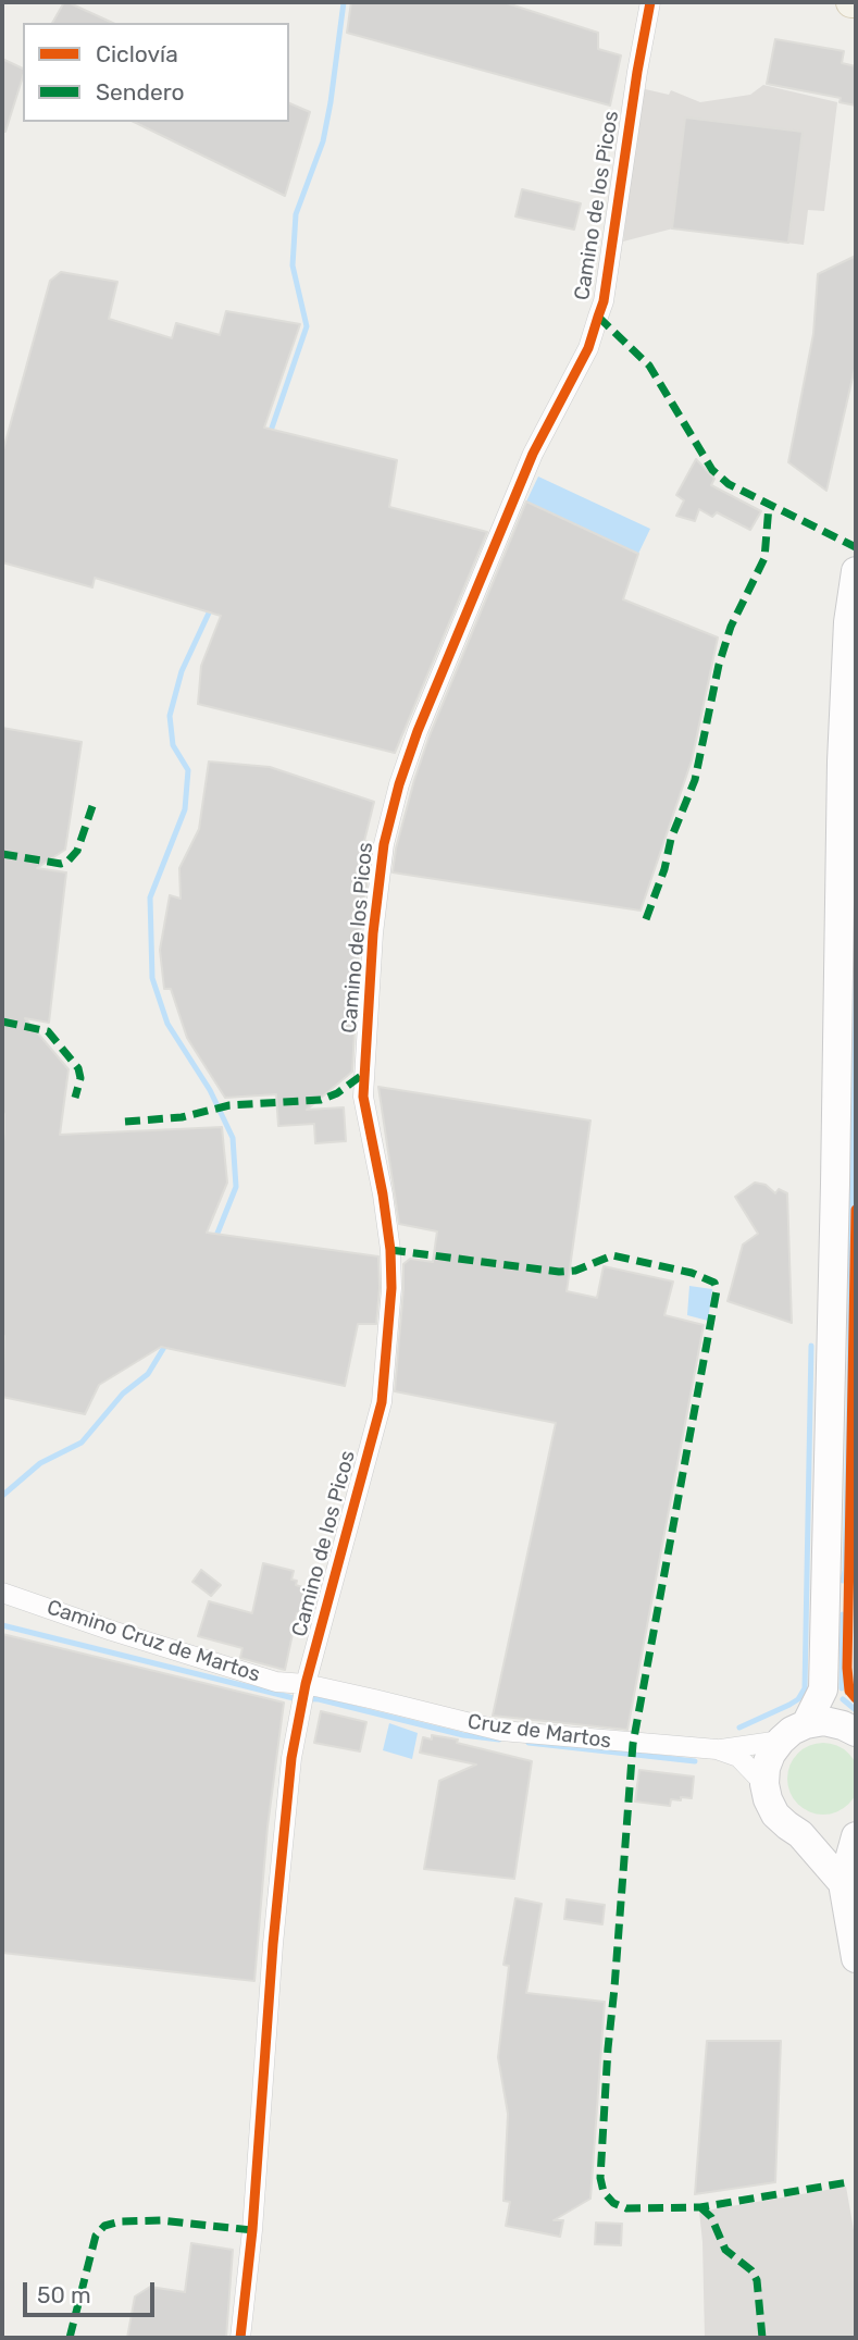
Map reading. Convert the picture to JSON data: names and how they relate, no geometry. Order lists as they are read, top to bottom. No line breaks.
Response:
{"streets":{"street":["Camino de los Picos","Camino Cruz de Martos","Cruz de Martos"]},"crossings":[["Camino de los Picos","Camino Cruz de Martos"],["Camino de los Picos","Cruz de Martos"],["Camino Cruz de Martos","Cruz de Martos"]],"legend":["Ciclovía","Sendero"],"scale_bar":"50 m"}
